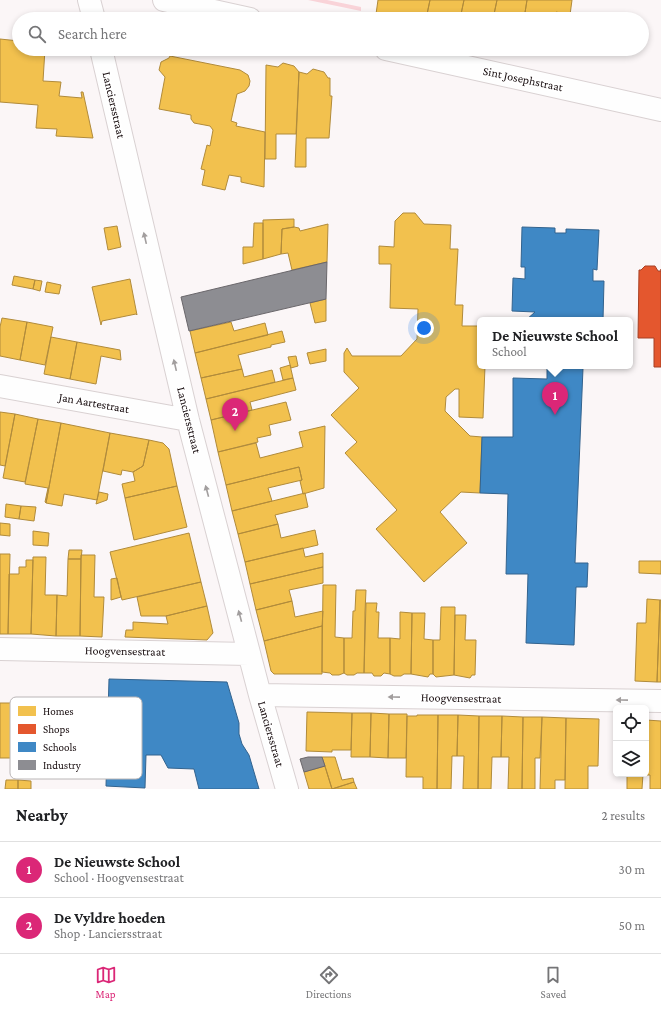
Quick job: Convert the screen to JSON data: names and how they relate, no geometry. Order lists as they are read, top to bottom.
{
  "streets": {
    "street": [
      "Sint Josephstraat",
      "Lanciersstraat",
      "Jan Aartestraat",
      "Hoogvensestraat"
    ]
  },
  "crossings": [
    ["Lanciersstraat", "Jan Aartestraat"],
    ["Lanciersstraat", "Hoogvensestraat"]
  ],
  "one_way": ["Lanciersstraat", "Hoogvensestraat"],
  "legend": [
    "Homes",
    "Shops",
    "Schools",
    "Industry"
  ],
  "page": {
    "search": "Search here",
    "popup": ["De Nieuwste School", "School"],
    "pins": ["1", "2"],
    "heading": ["Nearby", "2 results"],
    "list": [
      {
        "mark": "1",
        "name": "De Nieuwste School",
        "note": "School · Hoogvensestraat",
        "value": "30 m"
      },
      {
        "mark": "2",
        "name": "De Vyldre hoeden",
        "note": "Shop · Lanciersstraat",
        "value": "50 m"
      }
    ],
    "nav": ["Map", "Directions", "Saved"]
  }
}
